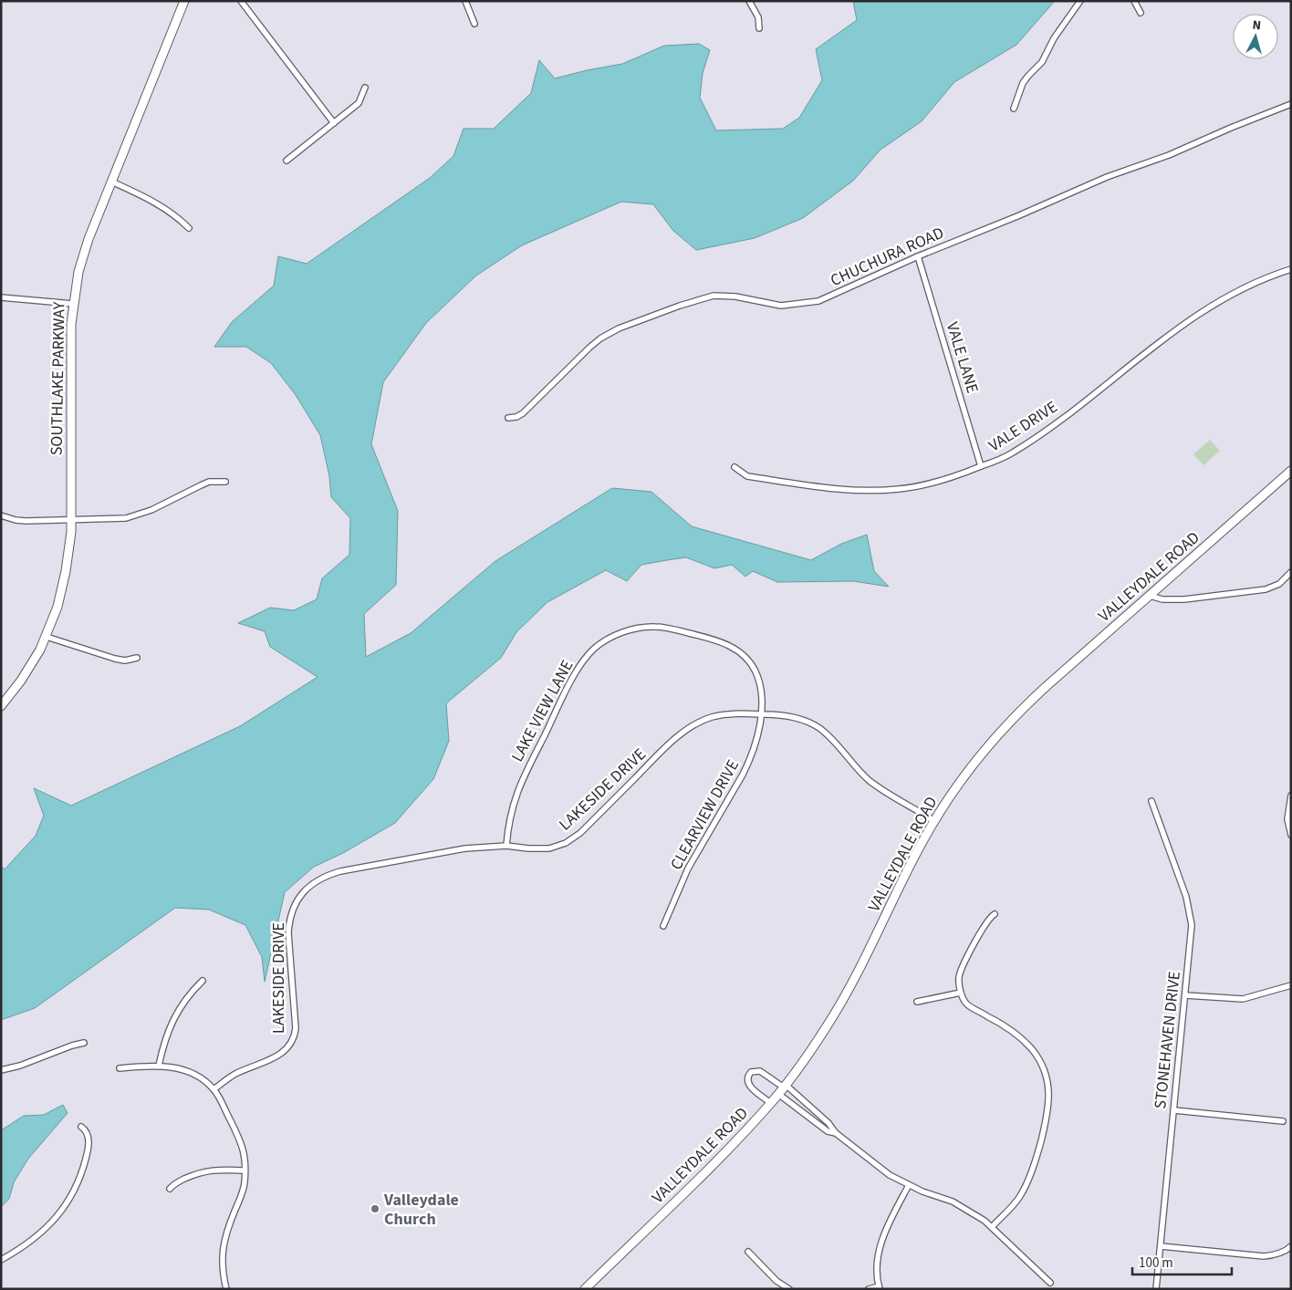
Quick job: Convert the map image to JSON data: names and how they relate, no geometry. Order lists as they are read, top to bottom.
{
  "streets": {
    "main road": ["SOUTHLAKE PARKWAY", "VALLEYDALE ROAD"],
    "street": [
      "CHUCHURA ROAD",
      "VALE LANE",
      "VALE DRIVE",
      "LAKE VIEW LANE",
      "LAKESIDE DRIVE",
      "CLEARVIEW DRIVE",
      "STONEHAVEN DRIVE"
    ]
  },
  "crossings": [
    ["CHUCHURA ROAD", "VALE LANE"],
    ["VALE LANE", "VALE DRIVE"],
    ["VALLEYDALE ROAD", "LAKESIDE DRIVE"],
    ["LAKE VIEW LANE", "LAKESIDE DRIVE"],
    ["LAKE VIEW LANE", "CLEARVIEW DRIVE"],
    ["LAKESIDE DRIVE", "CLEARVIEW DRIVE"]
  ],
  "places": ["Valleydale Church"],
  "scale_bar": "100 m",
  "north": "top"
}
